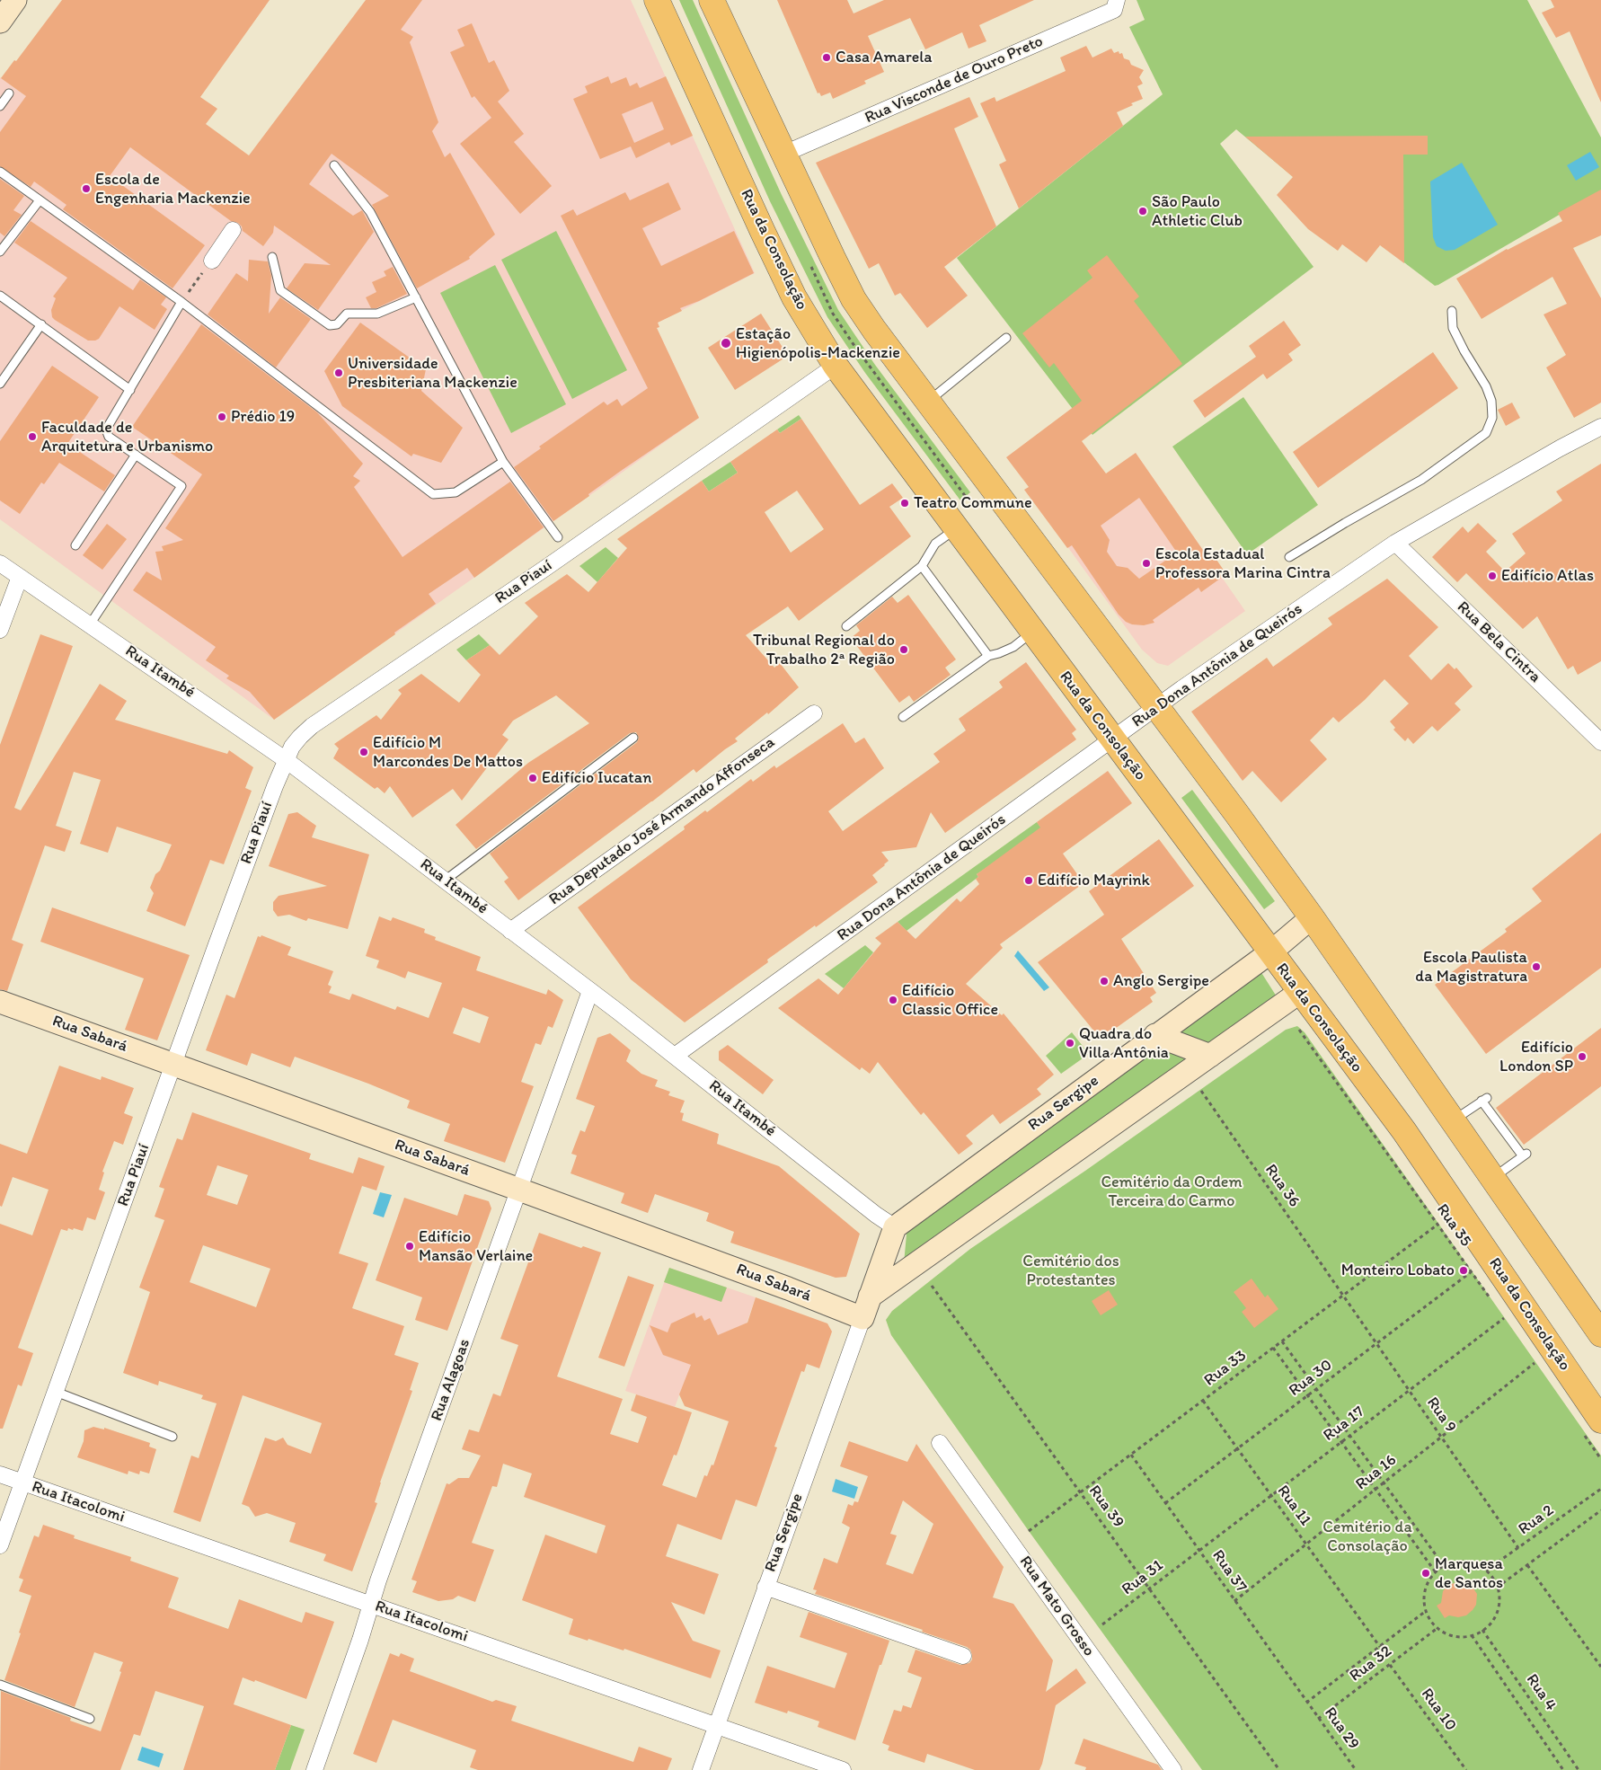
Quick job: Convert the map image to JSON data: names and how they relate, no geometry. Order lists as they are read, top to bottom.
{
  "streets": {
    "main road": ["Rua da Consolação"],
    "street": [
      "Rua Visconde de Ouro Preto",
      "Rua Piauí",
      "Rua Bela Cintra",
      "Rua Dona Antônia de Queirós",
      "Rua Itambé",
      "Rua Deputado José Armando Affonseca",
      "Rua Sabará",
      "Rua Sergipe",
      "Rua Alagoas",
      "Rua Itacolomi",
      "Rua Mato Grosso"
    ],
    "path": [
      "Rua 36",
      "Rua 35",
      "Rua 33",
      "Rua 30",
      "Rua 9",
      "Rua 17",
      "Rua 16",
      "Rua 11",
      "Rua 39",
      "Rua 2",
      "Rua 37",
      "Rua 31",
      "Rua 32",
      "Rua 4",
      "Rua 10",
      "Rua 29"
    ]
  },
  "crossings": [
    ["Rua da Consolação", "Rua Piauí"],
    ["Rua da Consolação", "Rua Dona Antônia de Queirós"],
    ["Rua da Consolação", "Rua Sergipe"],
    ["Rua Piauí", "Rua Itambé"],
    ["Rua Piauí", "Rua Sabará"],
    ["Rua Piauí", "Rua Itacolomi"],
    ["Rua Bela Cintra", "Rua Dona Antônia de Queirós"],
    ["Rua Dona Antônia de Queirós", "Rua Itambé"],
    ["Rua Itambé", "Rua Deputado José Armando Affonseca"],
    ["Rua Itambé", "Rua Sergipe"],
    ["Rua Itambé", "Rua Alagoas"],
    ["Rua Sabará", "Rua Sergipe"],
    ["Rua Sabará", "Rua Alagoas"],
    ["Rua Sergipe", "Rua Itacolomi"],
    ["Rua 36", "Rua 33"],
    ["Rua 36", "Rua 9"],
    ["Rua 35", "Rua 33"],
    ["Rua 35", "Rua 30"],
    ["Rua 33", "Rua 9"],
    ["Rua 33", "Rua 11"],
    ["Rua 33", "Rua 39"],
    ["Rua 33", "Rua 37"],
    ["Rua 30", "Rua 9"],
    ["Rua 30", "Rua 11"],
    ["Rua 30", "Rua 37"],
    ["Rua Alagoas", "Rua Itacolomi"],
    ["Rua 9", "Rua 17"],
    ["Rua 9", "Rua 16"],
    ["Rua 9", "Rua 2"],
    ["Rua 17", "Rua 11"],
    ["Rua 17", "Rua 37"],
    ["Rua 17", "Rua 31"],
    ["Rua 16", "Rua 11"],
    ["Rua 16", "Rua 37"],
    ["Rua 39", "Rua 31"],
    ["Rua 2", "Rua 32"],
    ["Rua 2", "Rua 4"],
    ["Rua 37", "Rua 31"],
    ["Rua 37", "Rua 29"],
    ["Rua 32", "Rua 4"],
    ["Rua 32", "Rua 10"],
    ["Rua 32", "Rua 29"]
  ],
  "parks": ["Cemitério da Ordem Terceira do Carmo", "Cemitério dos Protestantes", "Cemitério da Consolação"],
  "places": [
    "Casa Amarela",
    "Escola de Engenharia Mackenzie",
    "São Paulo Athletic Club",
    "Estação Higienópolis-Mackenzie",
    "Universidade Presbiteriana Mackenzie",
    "Prédio 19",
    "Faculdade de Arquitetura e Urbanismo",
    "Teatro Commune",
    "Escola Estadual Professora Marina Cintra",
    "Edifício Atlas",
    "Tribunal Regional do Trabalho 2ª Região",
    "Edifício M Marcondes De Mattos",
    "Edifício Iucatan",
    "Edifício Mayrink",
    "Escola Paulista da Magistratura",
    "Anglo Sergipe",
    "Edifício Classic Office",
    "Quadra do Villa Antônia",
    "Edifício London SP",
    "Edifício Mansão Verlaine",
    "Monteiro Lobato",
    "Marquesa de Santos"
  ]
}
